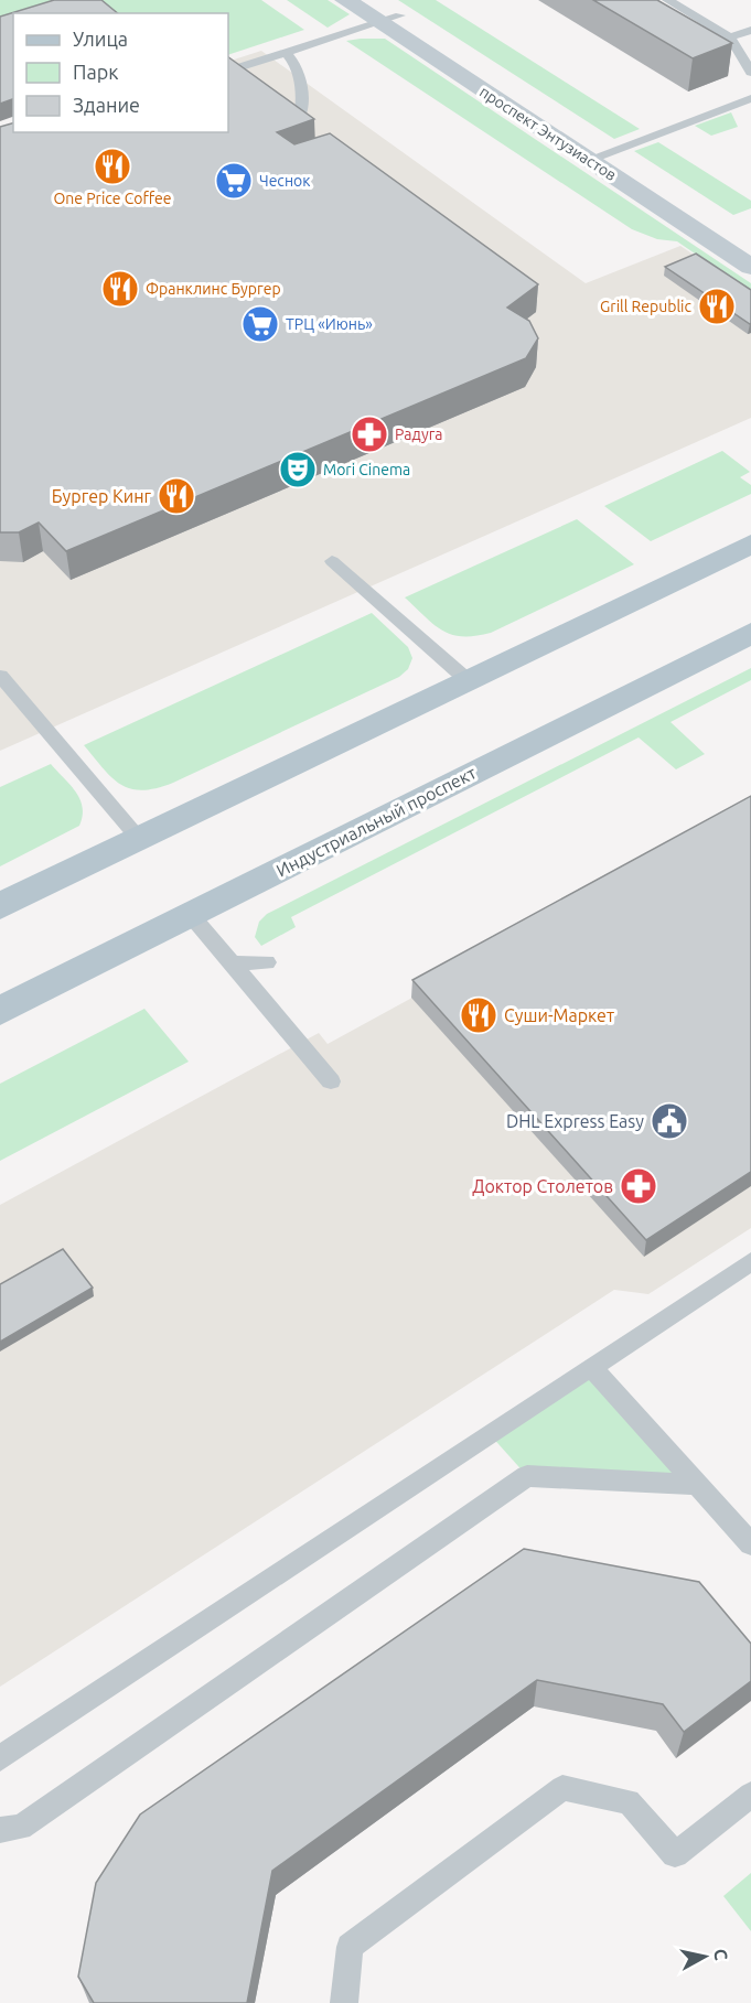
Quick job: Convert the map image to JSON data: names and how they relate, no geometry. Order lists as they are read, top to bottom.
{
  "streets": {
    "main road": ["Индустриальный проспект"],
    "street": ["проспект Энтузиастов"]
  },
  "places": {
    "restaurant": [
      "One Price Coffee",
      "Франклинс Бургер",
      "Grill Republic",
      "Бургер Кинг",
      "Суши-Маркет"
    ],
    "supermarket": ["Чеснок", "ТРЦ «Июнь»"],
    "pharmacy": ["Радуга", "Доктор Столетов"],
    "theatre": ["Mori Cinema"],
    "public building": ["DHL Express Easy"]
  },
  "legend": ["Улица", "Парк", "Здание"],
  "north": "right"
}
